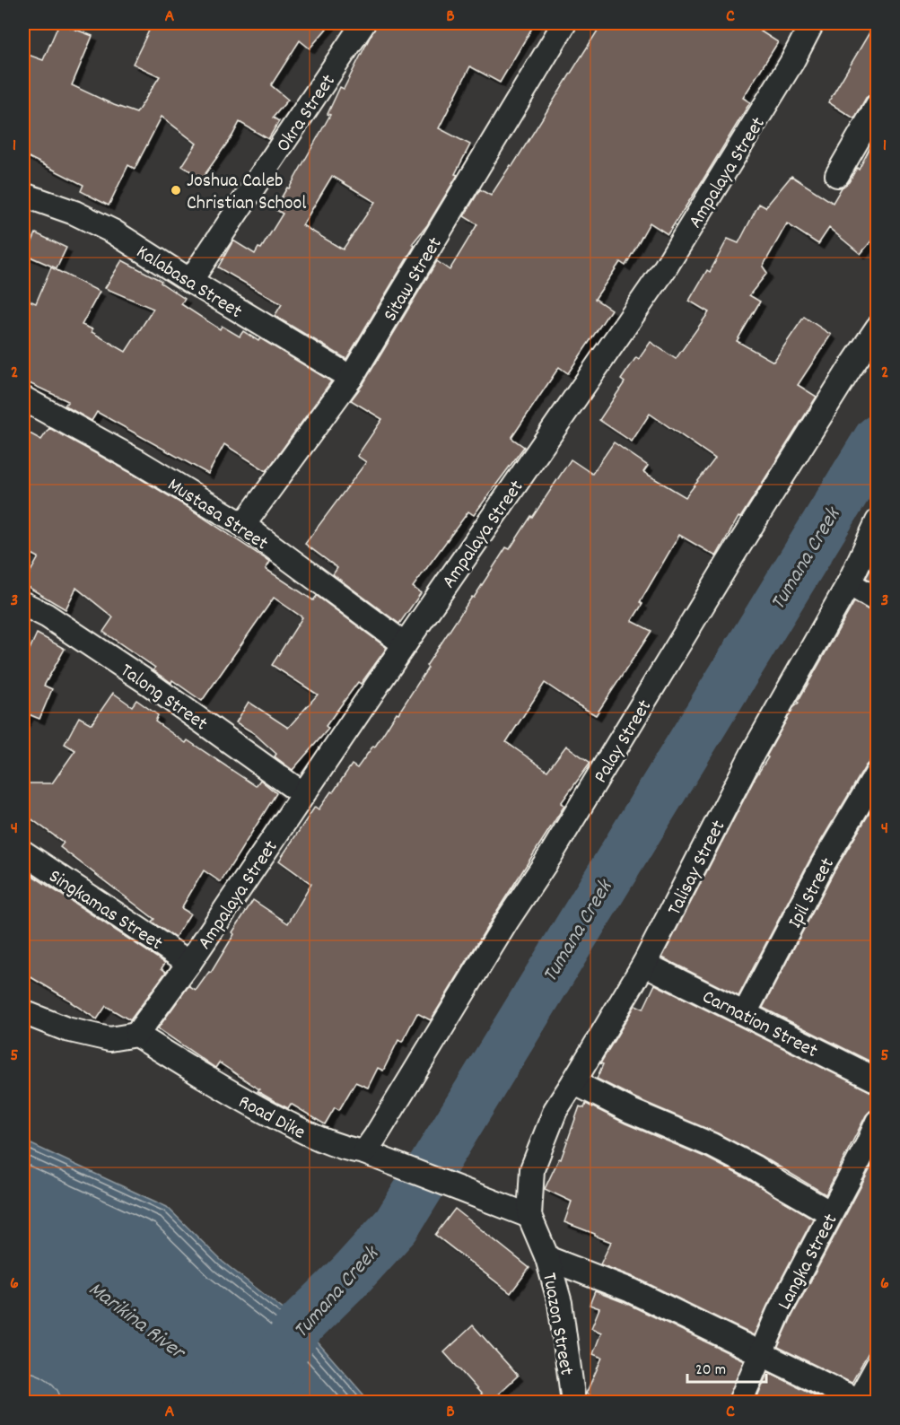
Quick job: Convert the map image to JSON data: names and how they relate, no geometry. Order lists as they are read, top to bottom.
{
  "streets": {
    "street": [
      "Okra Street",
      "Ampalaya Street",
      "Sitaw Street",
      "Kalabasa Street",
      "Mustasa Street",
      "Talong Street",
      "Palay Street",
      "Talisay Street",
      "Ipil Street",
      "Singkamas Street",
      "Carnation Street",
      "Road Dike",
      "Langka Street",
      "Tuazon Street"
    ]
  },
  "crossings": [
    ["Okra Street", "Kalabasa Street"],
    ["Ampalaya Street", "Mustasa Street"],
    ["Ampalaya Street", "Talong Street"],
    ["Ampalaya Street", "Singkamas Street"],
    ["Ampalaya Street", "Road Dike"],
    ["Sitaw Street", "Kalabasa Street"],
    ["Sitaw Street", "Mustasa Street"],
    ["Palay Street", "Road Dike"],
    ["Talisay Street", "Carnation Street"],
    ["Talisay Street", "Road Dike"],
    ["Talisay Street", "Tuazon Street"],
    ["Ipil Street", "Carnation Street"],
    ["Road Dike", "Tuazon Street"]
  ],
  "water": ["Tumana Creek", "Marikina River"],
  "places": ["Joshua Caleb Christian School"],
  "scale_bar": "20 m",
  "grid": {
    "columns": ["A", "B", "C"],
    "rows": [
      "1",
      "2",
      "3",
      "4",
      "5",
      "6"
    ]
  }
}
